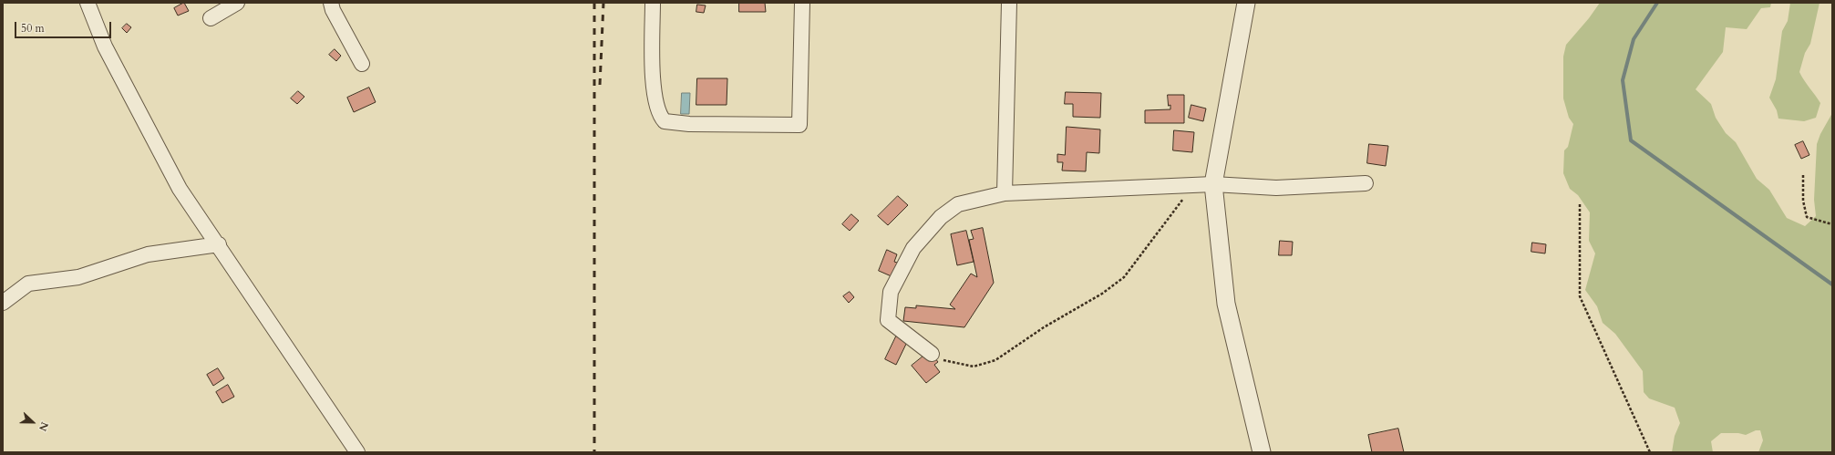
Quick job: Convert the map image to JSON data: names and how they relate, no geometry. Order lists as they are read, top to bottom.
{
  "scale_bar": "50 m",
  "north": "right"
}
